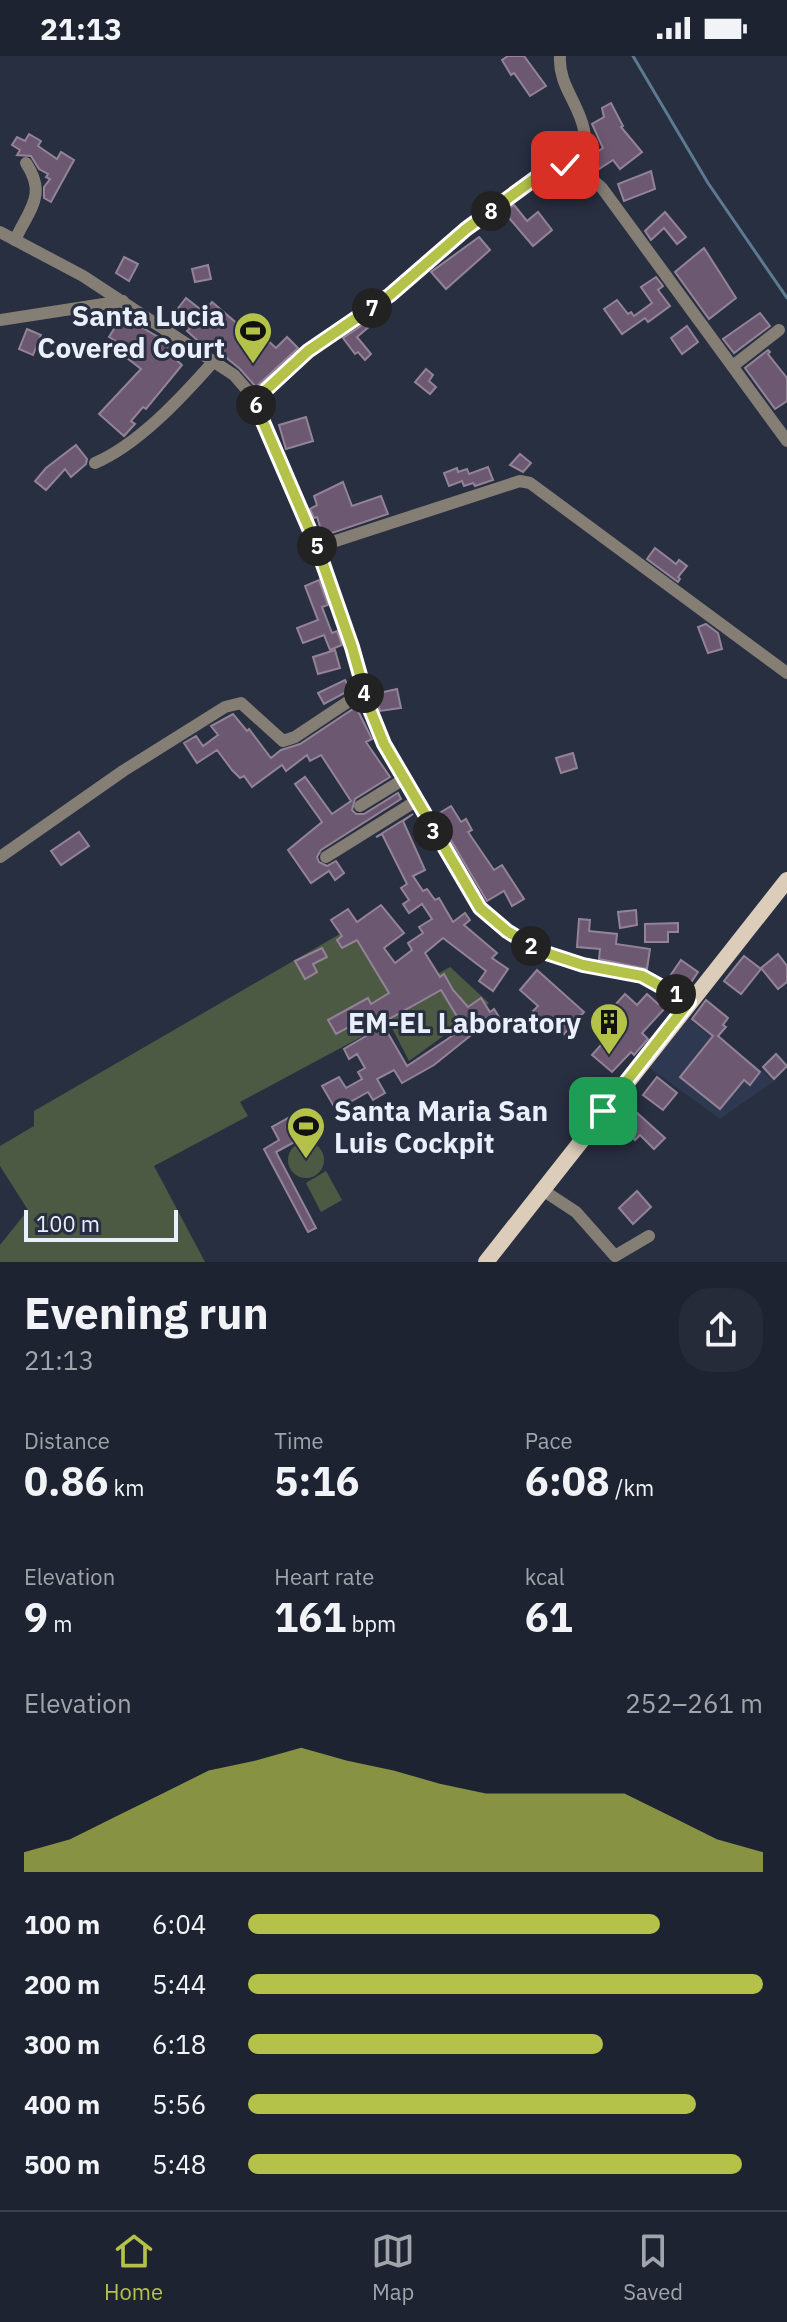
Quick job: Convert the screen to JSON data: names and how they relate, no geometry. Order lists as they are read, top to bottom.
{
  "places": {
    "sports": ["Santa Lucia Covered Court", "Santa Maria San Luis Cockpit"],
    "building": ["EM-EL Laboratory"]
  },
  "scale_bar": "100 m",
  "page": {
    "status": "21:13",
    "pins": [
      "8",
      "7",
      "6",
      "5",
      "4",
      "3",
      "2",
      "1"
    ],
    "scale": "100 m",
    "heading": ["Evening run", "21:13"],
    "stats": [
      ["Distance", "0.86 km"],
      ["Time", "5:16"],
      ["Pace", "6:08 /km"],
      ["Elevation", "9 m"],
      ["Heart rate", "161 bpm"],
      ["kcal", "61"]
    ],
    "chart": ["Elevation", "252–261 m"],
    "list": [
      {
        "name": "100 m",
        "note": "6:04"
      },
      {
        "name": "200 m",
        "note": "5:44"
      },
      {
        "name": "300 m",
        "note": "6:18"
      },
      {
        "name": "400 m",
        "note": "5:56"
      },
      {
        "name": "500 m",
        "note": "5:48"
      }
    ],
    "tabs": ["Home", "Map", "Saved"]
  }
}
